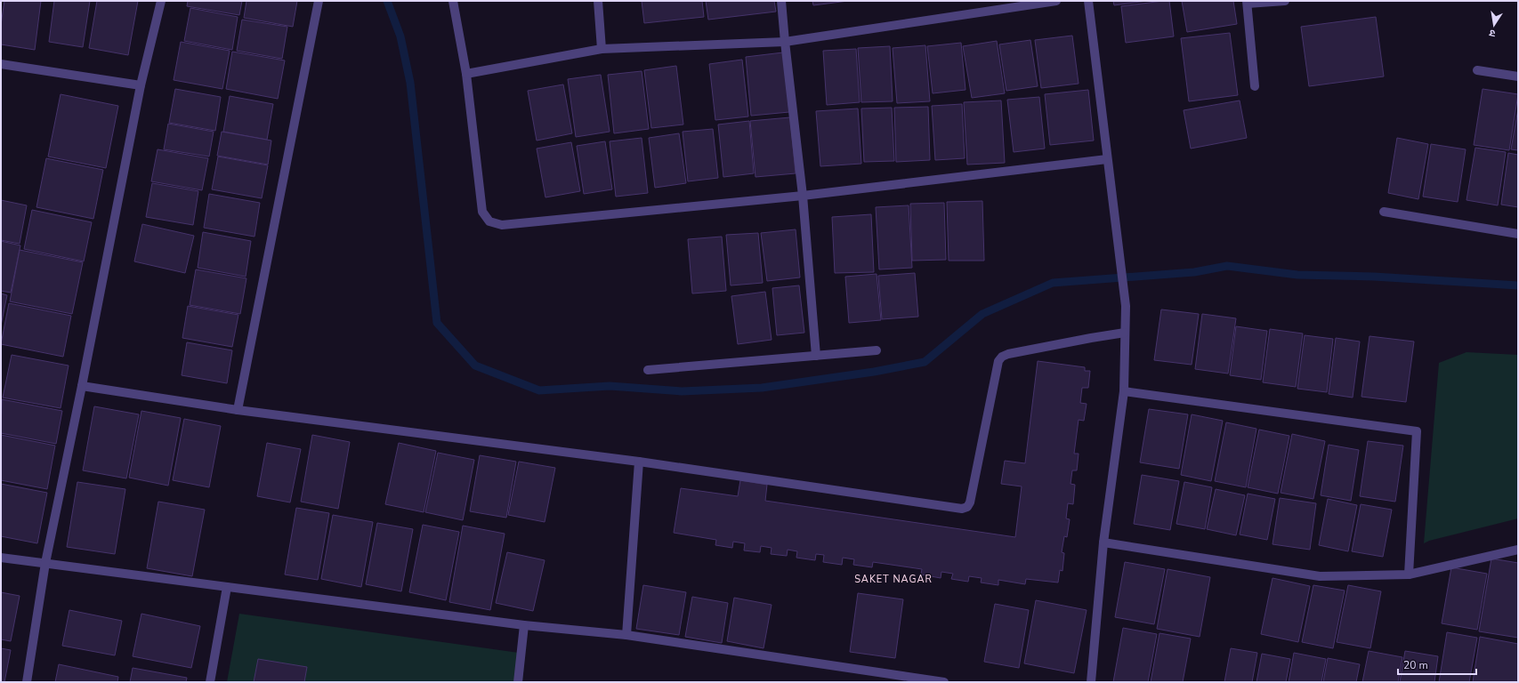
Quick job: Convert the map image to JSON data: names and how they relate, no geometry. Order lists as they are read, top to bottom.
{
  "districts": ["SAKET NAGAR"],
  "scale_bar": "20 m",
  "north": "bottom"
}
